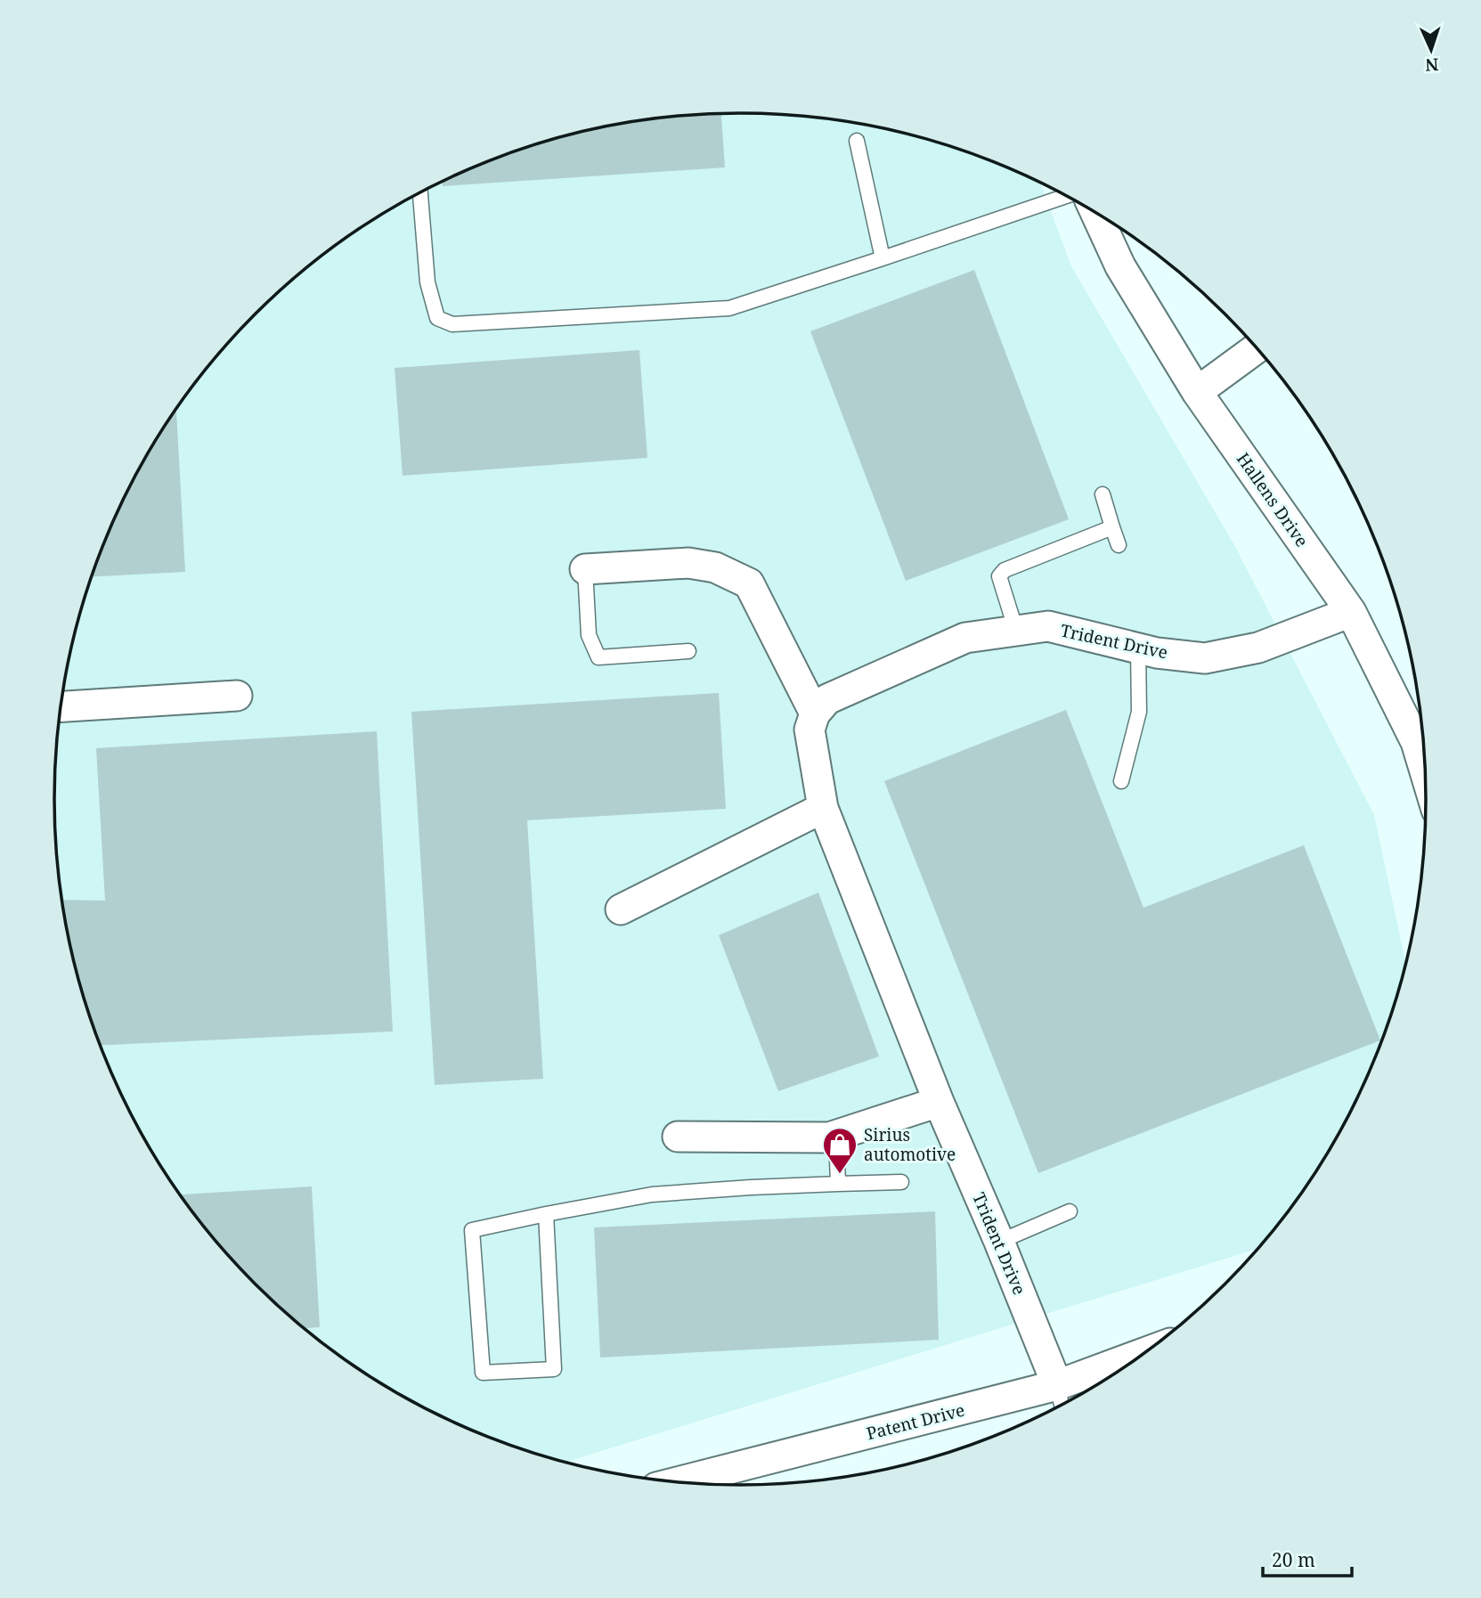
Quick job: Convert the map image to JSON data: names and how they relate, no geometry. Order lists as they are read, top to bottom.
{
  "streets": {
    "street": ["Hallens Drive", "Trident Drive", "Patent Drive"]
  },
  "crossings": [
    ["Hallens Drive", "Trident Drive"],
    ["Trident Drive", "Patent Drive"]
  ],
  "places": {
    "shop": ["Sirius automotive"]
  },
  "scale_bar": "20 m",
  "north": "bottom"
}
